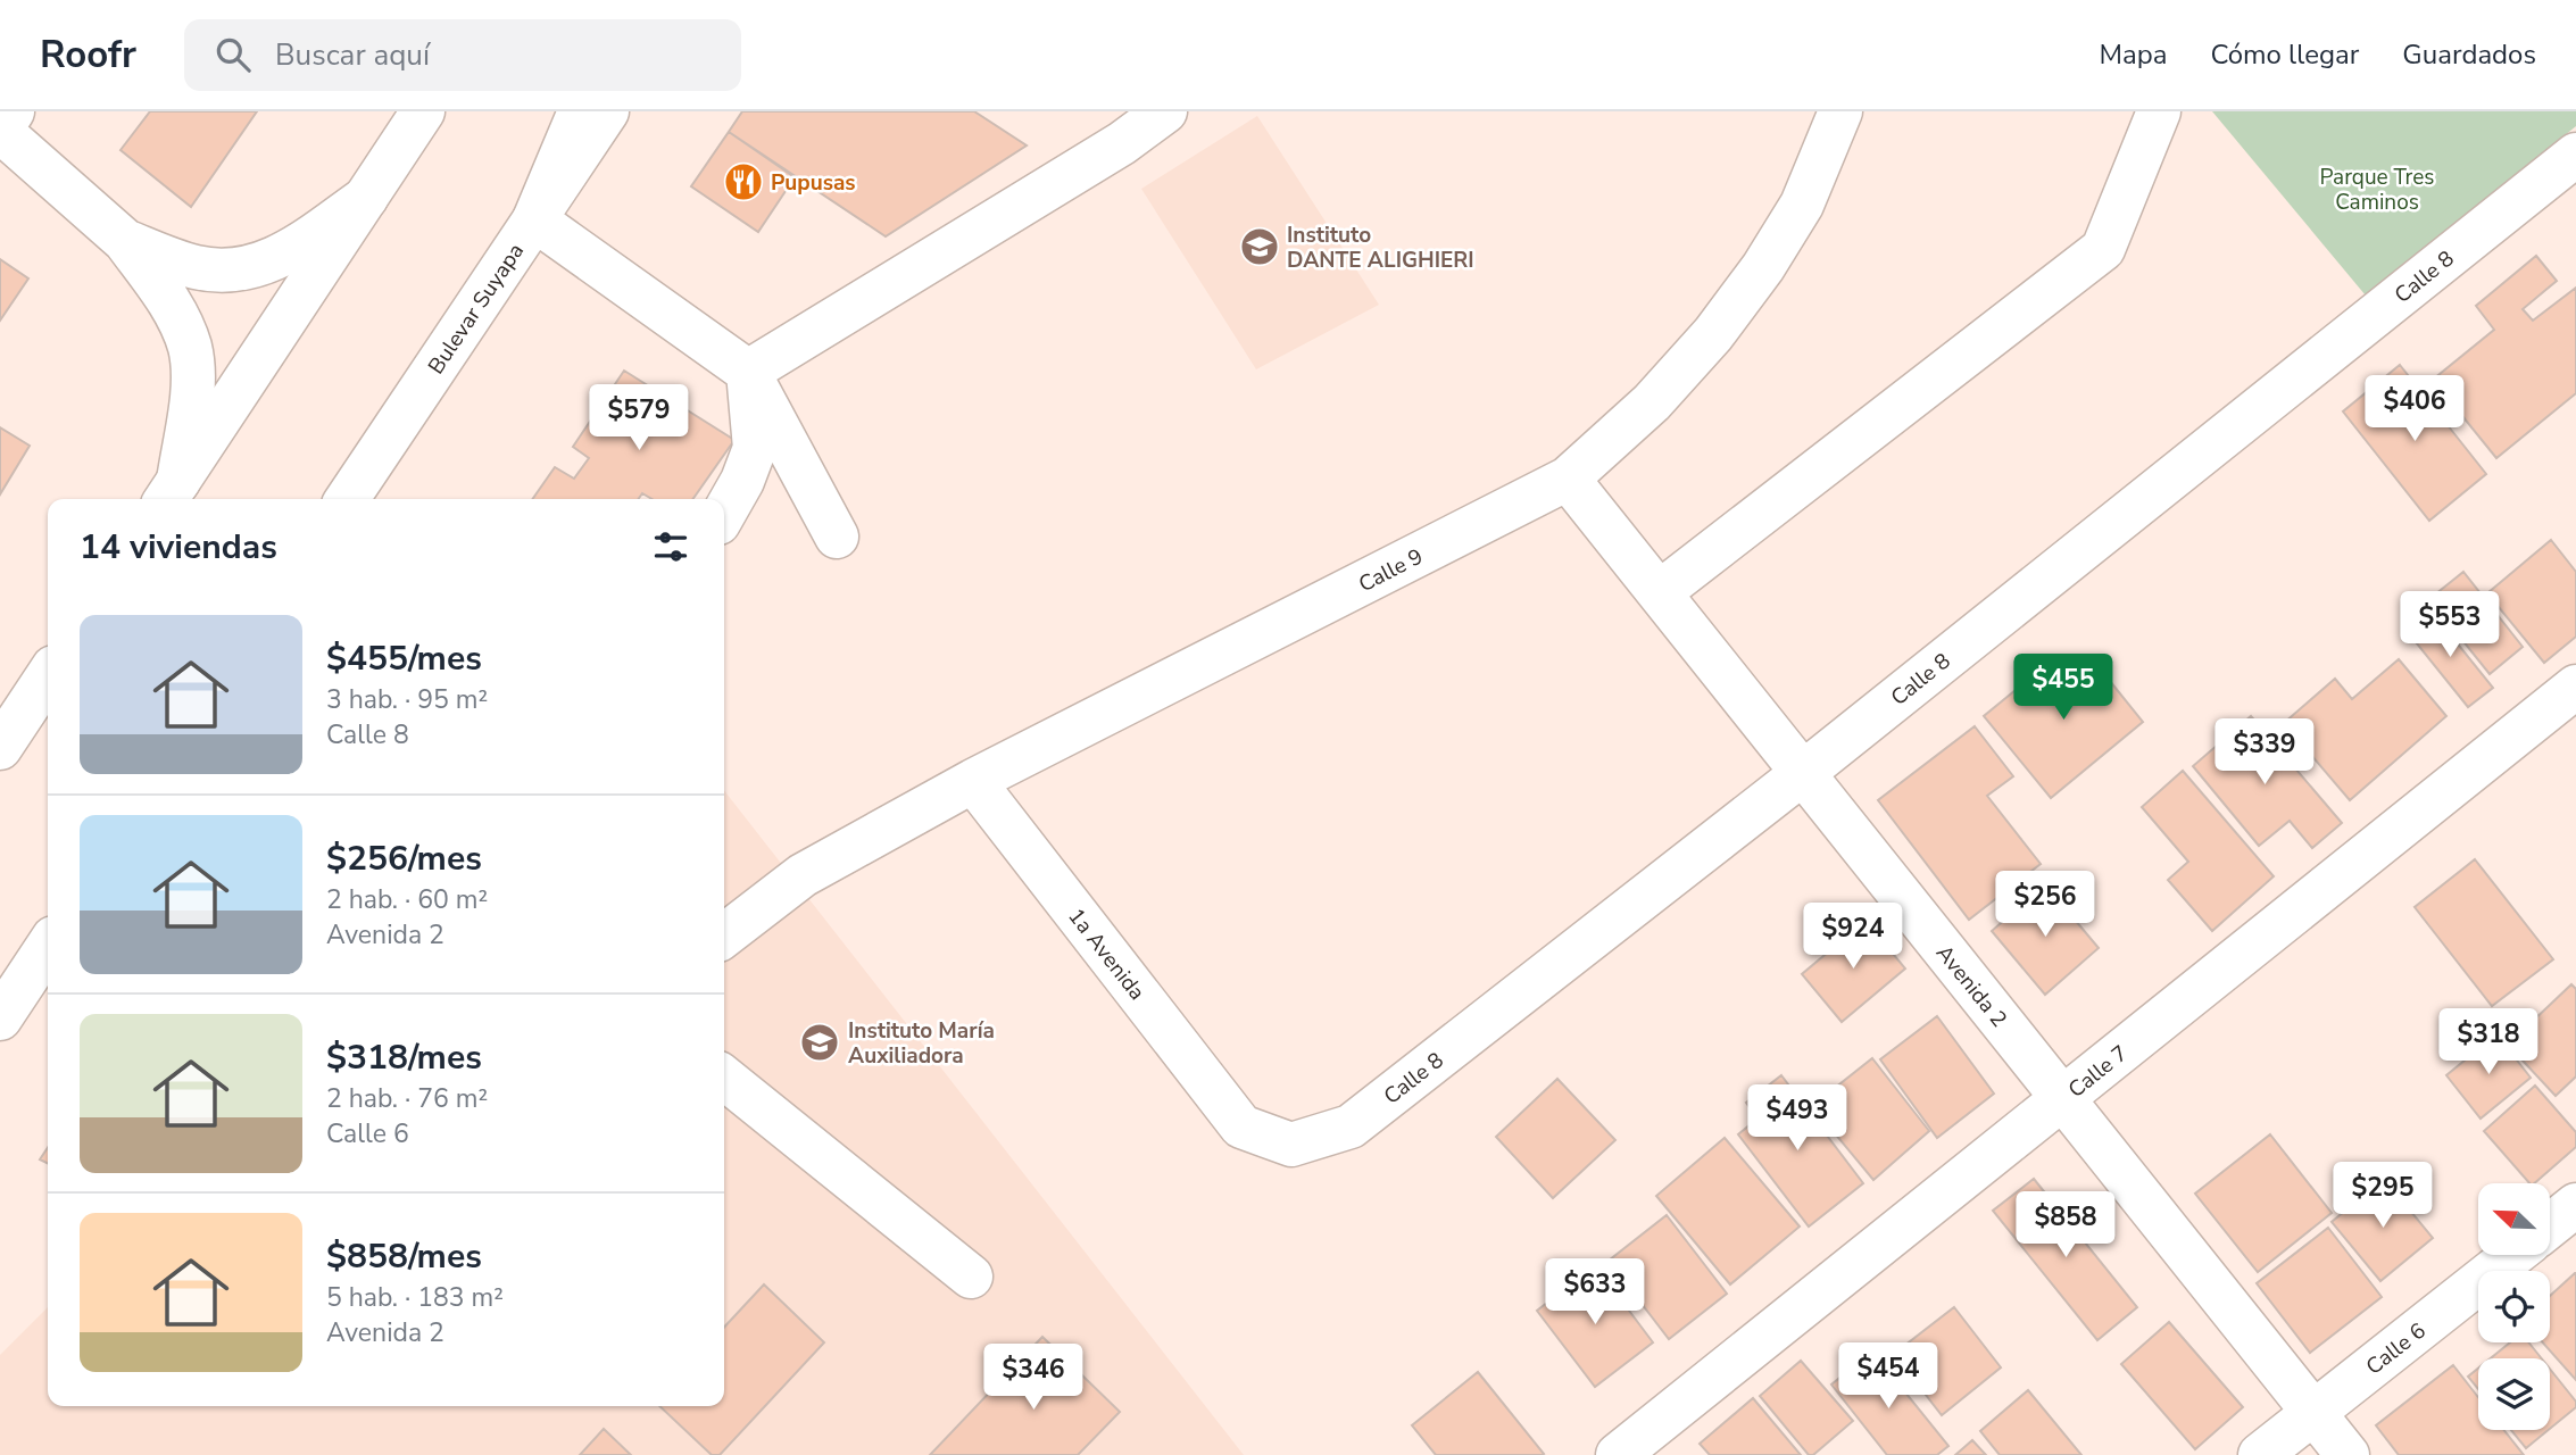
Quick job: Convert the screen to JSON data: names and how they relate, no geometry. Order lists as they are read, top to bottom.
{
  "streets": {
    "street": [
      "Calle 8",
      "Bulevar Suyapa",
      "Calle 9",
      "1a Avenida",
      "Avenida 2",
      "Calle 7",
      "Calle 6"
    ]
  },
  "crossings": [
    ["Calle 8", "1a Avenida"],
    ["Calle 8", "Avenida 2"],
    ["Calle 9", "1a Avenida"],
    ["Calle 9", "Avenida 2"],
    ["Avenida 2", "Calle 7"],
    ["Avenida 2", "Calle 6"]
  ],
  "parks": ["Parque Tres Caminos"],
  "places": {
    "restaurant": ["Pupusas"],
    "school or university": ["Instituto DANTE ALIGHIERI", "Instituto María Auxiliadora"]
  },
  "north": "top left",
  "page": {
    "header": "Roofr",
    "search": "Buscar aquí",
    "nav": ["Mapa", "Cómo llegar", "Guardados"],
    "price": [
      "$406",
      "$579",
      "$553",
      "$455",
      "$339",
      "$256",
      "$924",
      "$318",
      "$493",
      "$295",
      "$858",
      "$633",
      "$454",
      "$346"
    ],
    "heading": "14 viviendas",
    "list": [
      {
        "name": "$455/mes",
        "note": "3 hab. · 95 m² · Calle 8"
      },
      {
        "name": "$256/mes",
        "note": "2 hab. · 60 m² · Avenida 2"
      },
      {
        "name": "$318/mes",
        "note": "2 hab. · 76 m² · Calle 6"
      },
      {
        "name": "$858/mes",
        "note": "5 hab. · 183 m² · Avenida 2"
      }
    ]
  }
}
